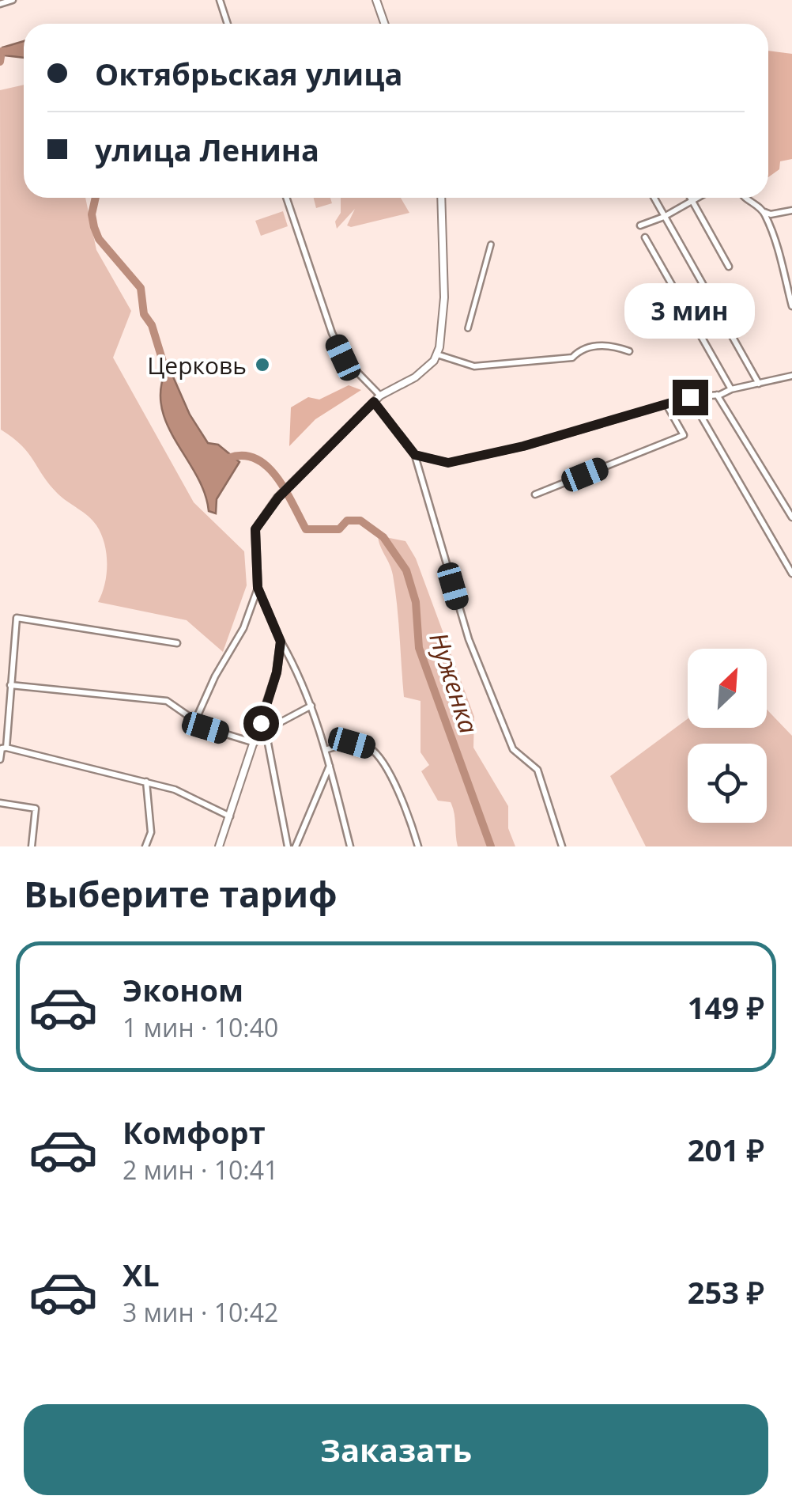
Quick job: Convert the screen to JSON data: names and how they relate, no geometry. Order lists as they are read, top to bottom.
{
  "water": ["Нуженка"],
  "places": ["Церковь"],
  "north": "top right",
  "page": {
    "banner": ["Октябрьская улица", "улица Ленина"],
    "bubble": "3 мин",
    "heading": "Выберите тариф",
    "list": [
      {
        "name": "Эконом",
        "note": "1 мин · 10:40",
        "value": "149 ₽"
      },
      {
        "name": "Комфорт",
        "note": "2 мин · 10:41",
        "value": "201 ₽"
      },
      {
        "name": "XL",
        "note": "3 мин · 10:42",
        "value": "253 ₽"
      }
    ],
    "buttons": "Заказать"
  }
}
